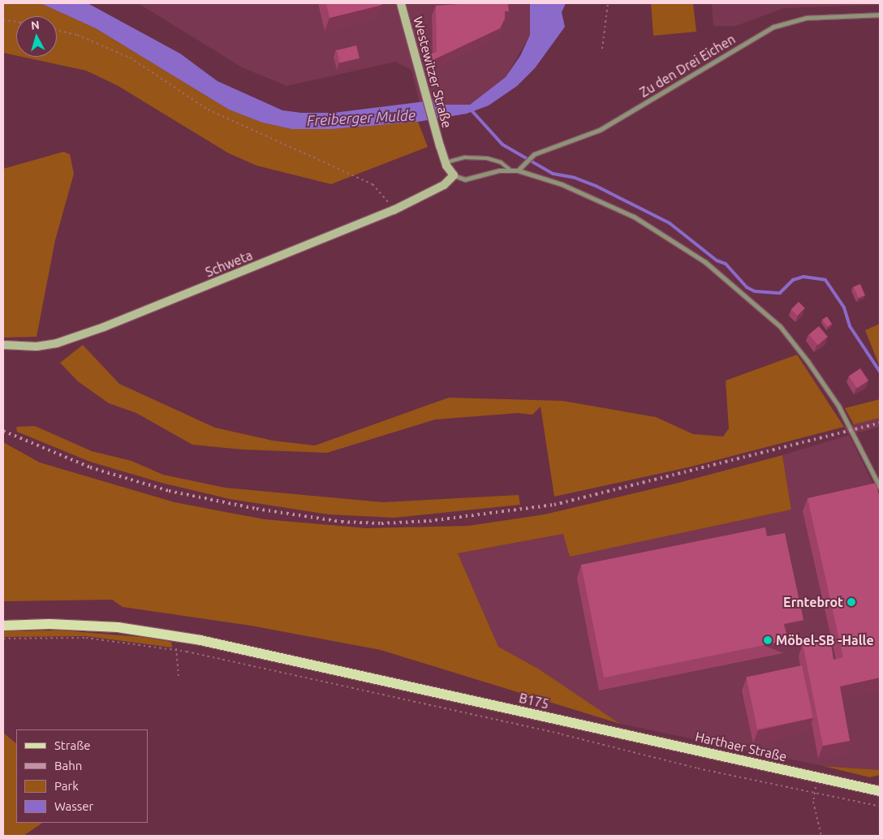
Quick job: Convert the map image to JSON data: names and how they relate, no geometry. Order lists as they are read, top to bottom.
{
  "streets": {
    "main road": ["B175", "Harthaer Straße"],
    "street": ["Zu den Drei Eichen", "Westewitzer Straße", "Schweta"]
  },
  "crossings": [
    ["Westewitzer Straße", "Schweta"],
    ["B175", "Harthaer Straße"]
  ],
  "water": ["Freiberger Mulde"],
  "places": ["Erntebrot", "Möbel-SB -Halle"],
  "legend": [
    "Straße",
    "Bahn",
    "Park",
    "Wasser"
  ],
  "north": "top"
}
